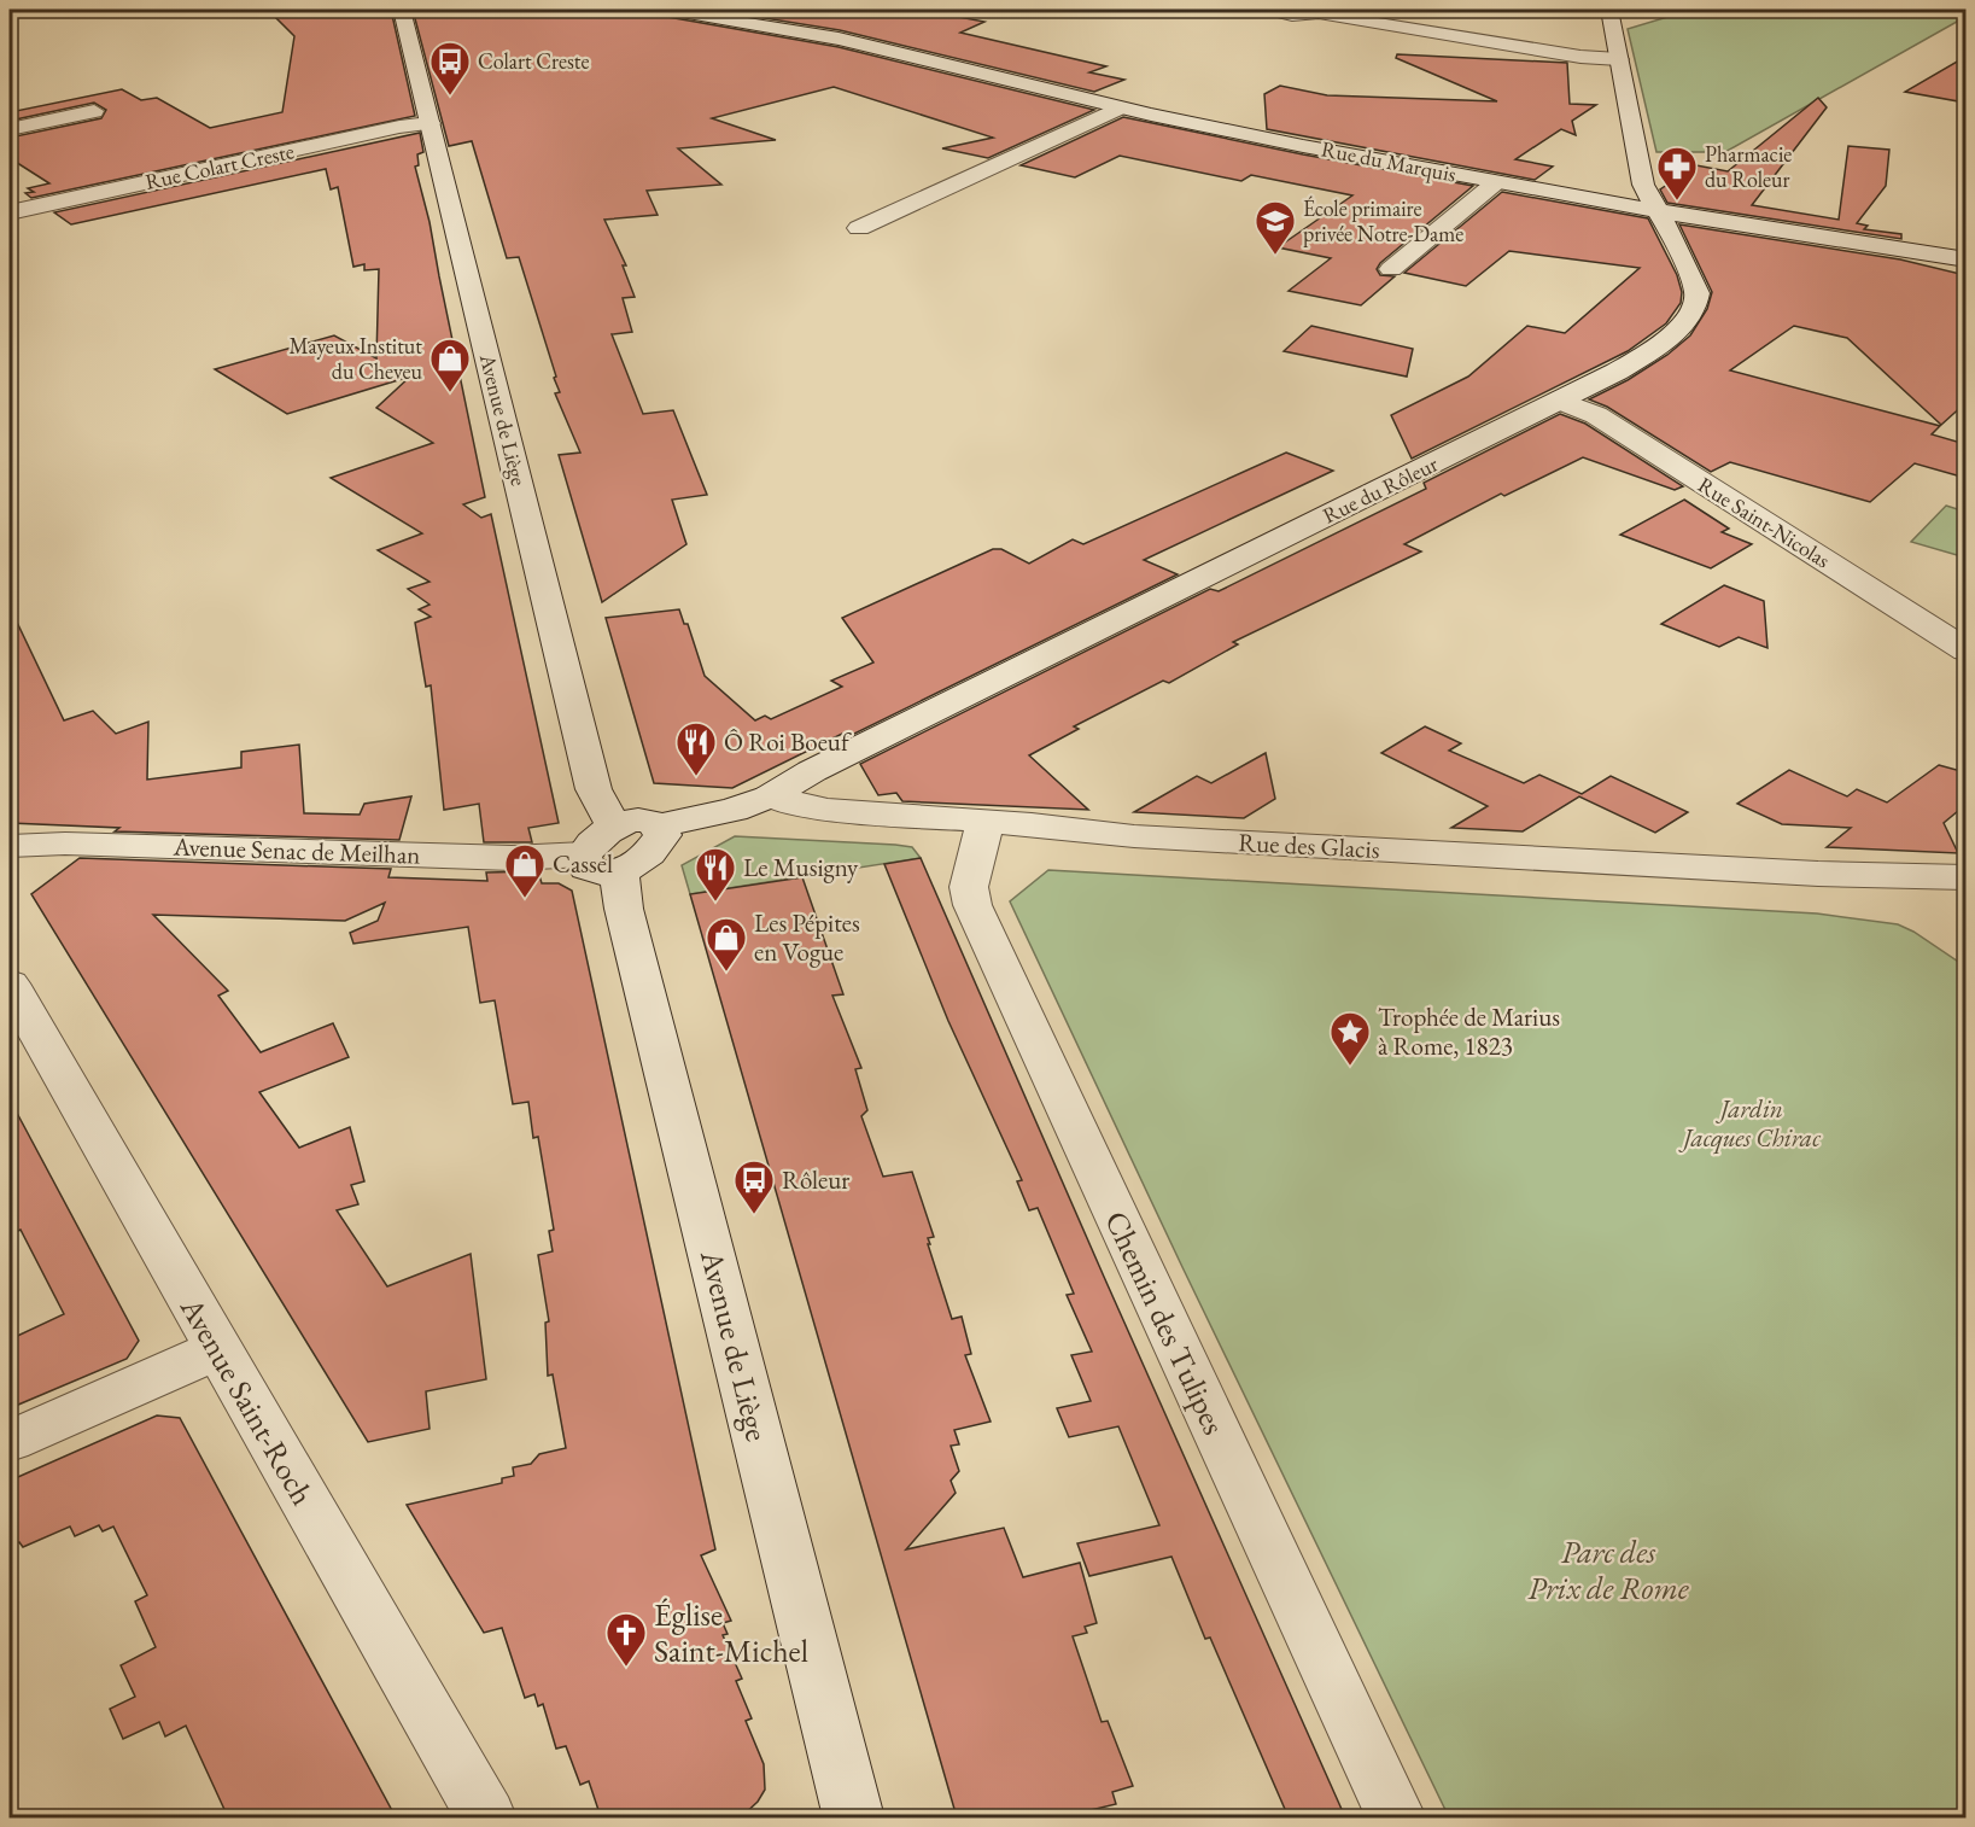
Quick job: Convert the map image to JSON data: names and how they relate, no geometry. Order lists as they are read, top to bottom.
{
  "streets": {
    "street": [
      "Rue du Marquis",
      "Rue Colart Creste",
      "Avenue de Liège",
      "Rue du Rôleur",
      "Rue Saint-Nicolas",
      "Rue des Glacis",
      "Avenue Senac de Meilhan",
      "Chemin des Tulipes",
      "Avenue Saint-Roch"
    ]
  },
  "crossings": [
    ["Rue du Marquis", "Rue du Rôleur"],
    ["Rue Colart Creste", "Avenue de Liège"],
    ["Avenue de Liège", "Avenue Senac de Meilhan"],
    ["Rue du Rôleur", "Rue Saint-Nicolas"],
    ["Rue du Rôleur", "Rue des Glacis"],
    ["Rue des Glacis", "Chemin des Tulipes"]
  ],
  "parks": ["Jardin Jacques Chirac", "Parc des Prix de Rome"],
  "places": {
    "bus stop": ["Colart Creste", "Rôleur"],
    "pharmacy": ["Pharmacie du Roleur"],
    "school or university": ["École primaire privée Notre-Dame"],
    "shop": ["Mayeux Institut du Cheveu", "Cassel", "Les Pépites en Vogue"],
    "restaurant": ["Ô Roi Boeuf", "Le Musigny"],
    "place": ["Trophée de Marius à Rome, 1823"],
    "church": ["Église Saint-Michel"]
  }
}
